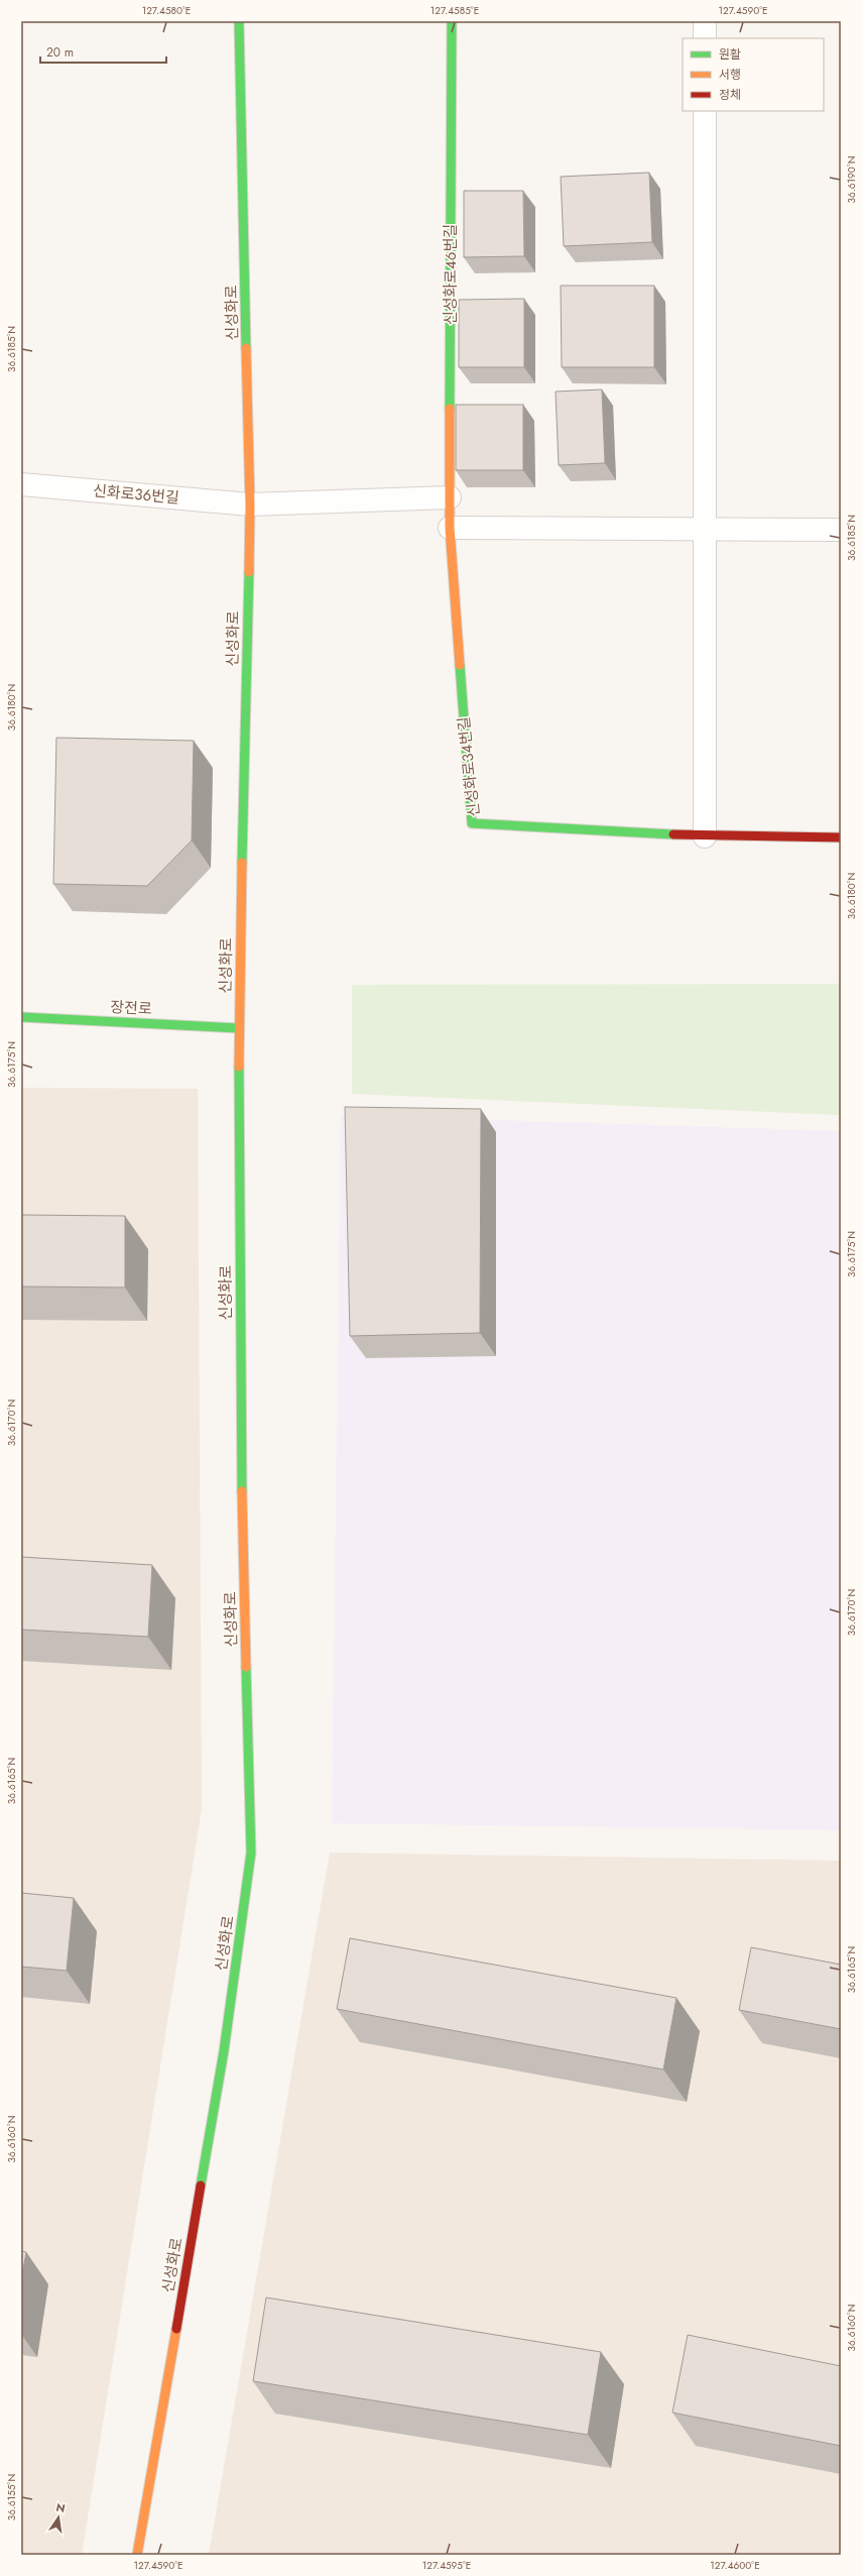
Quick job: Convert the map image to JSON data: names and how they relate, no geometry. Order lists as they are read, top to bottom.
{
  "streets": {
    "street": [
      "신성화로46번길",
      "신성화로",
      "신화로36번길",
      "신성화로34번길",
      "장전로"
    ]
  },
  "crossings": [
    ["신성화로46번길", "신화로36번길"],
    ["신성화로46번길", "신성화로34번길"],
    ["신성화로", "신화로36번길"],
    ["신성화로", "장전로"]
  ],
  "legend": ["원활", "서행", "정체"],
  "scale_bar": "20 m",
  "north": "top",
  "coordinates": [
    "127.4580°E",
    "127.4585°E",
    "127.4590°E",
    "36.6190°N",
    "36.6185°N",
    "36.6180°N",
    "36.6175°N",
    "36.6170°N",
    "36.6165°N",
    "36.6160°N",
    "36.6155°N",
    "127.4595°E",
    "127.4600°E"
  ]
}
